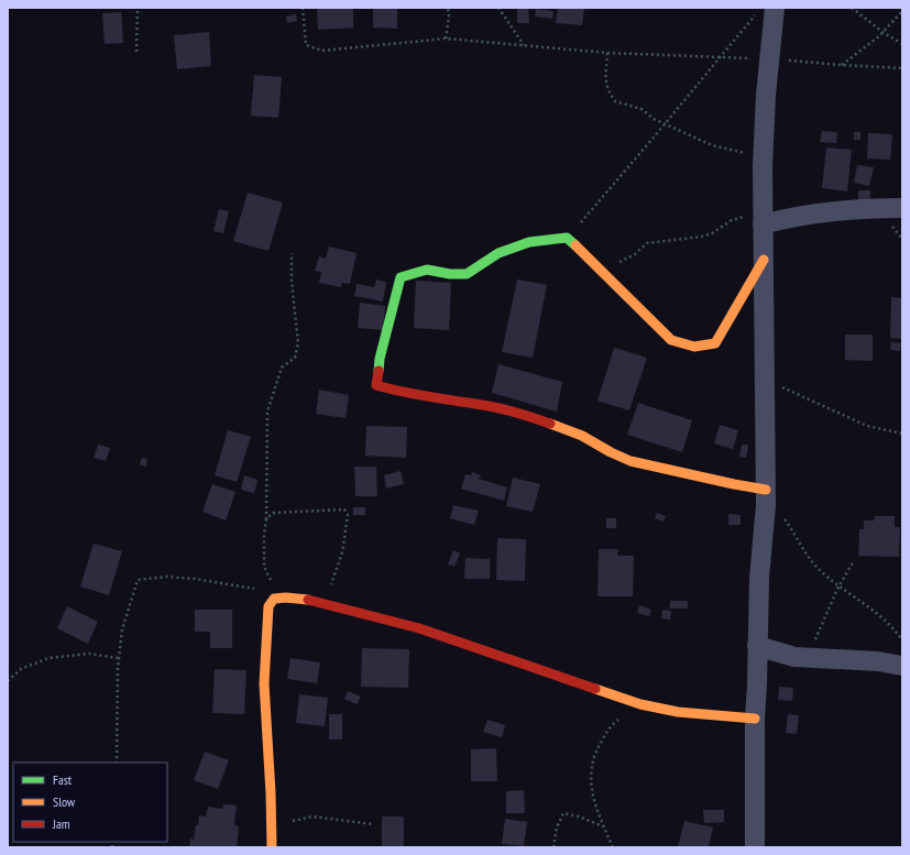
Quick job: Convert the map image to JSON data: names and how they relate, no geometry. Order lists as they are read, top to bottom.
{
  "legend": ["Fast", "Slow", "Jam"]
}
